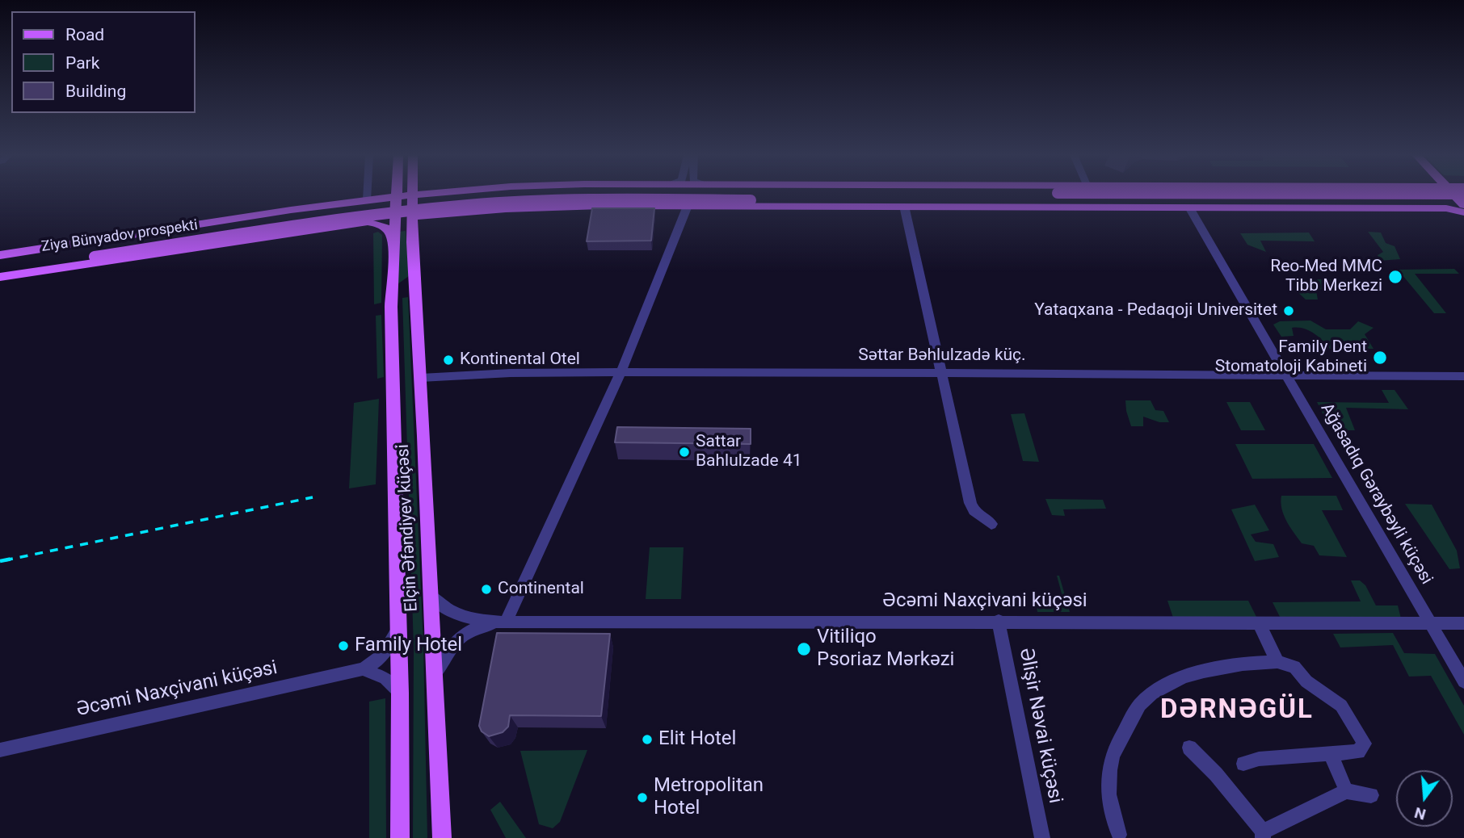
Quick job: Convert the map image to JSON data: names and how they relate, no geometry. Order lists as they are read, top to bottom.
{
  "streets": {
    "main road": ["Ziya Bünyadov prospekti", "Elçin Əfəndiyev küçəsi"],
    "street": [
      "Səttar Bəhlulzadə küç.",
      "Ağasadıq Gəraybəyli küçəsi",
      "Əcəmi Naxçivani küçəsi",
      "Əlişir Nəvai küçəsi"
    ]
  },
  "crossings": [
    ["Ziya Bünyadov prospekti", "Elçin Əfəndiyev küçəsi"],
    ["Səttar Bəhlulzadə küç.", "Ağasadıq Gəraybəyli küçəsi"],
    ["Səttar Bəhlulzadə küç.", "Elçin Əfəndiyev küçəsi"],
    ["Ağasadıq Gəraybəyli küçəsi", "Əcəmi Naxçivani küçəsi"],
    ["Əcəmi Naxçivani küçəsi", "Əlişir Nəvai küçəsi"]
  ],
  "districts": ["DƏRNƏGÜL"],
  "places": [
    "Reo-Med MMC Tibb Merkezi",
    "Yataqxana - Pedaqoji Universitet",
    "Family Dent Stomatoloji Kabineti",
    "Kontinental Otel",
    "Sattar Bahlulzade 41",
    "Continental",
    "Family Hotel",
    "Vitiliqo Psoriaz Mərkəzi",
    "Elit Hotel",
    "Metropolitan Hotel"
  ],
  "legend": ["Road", "Park", "Building"],
  "north": "bottom"
}
